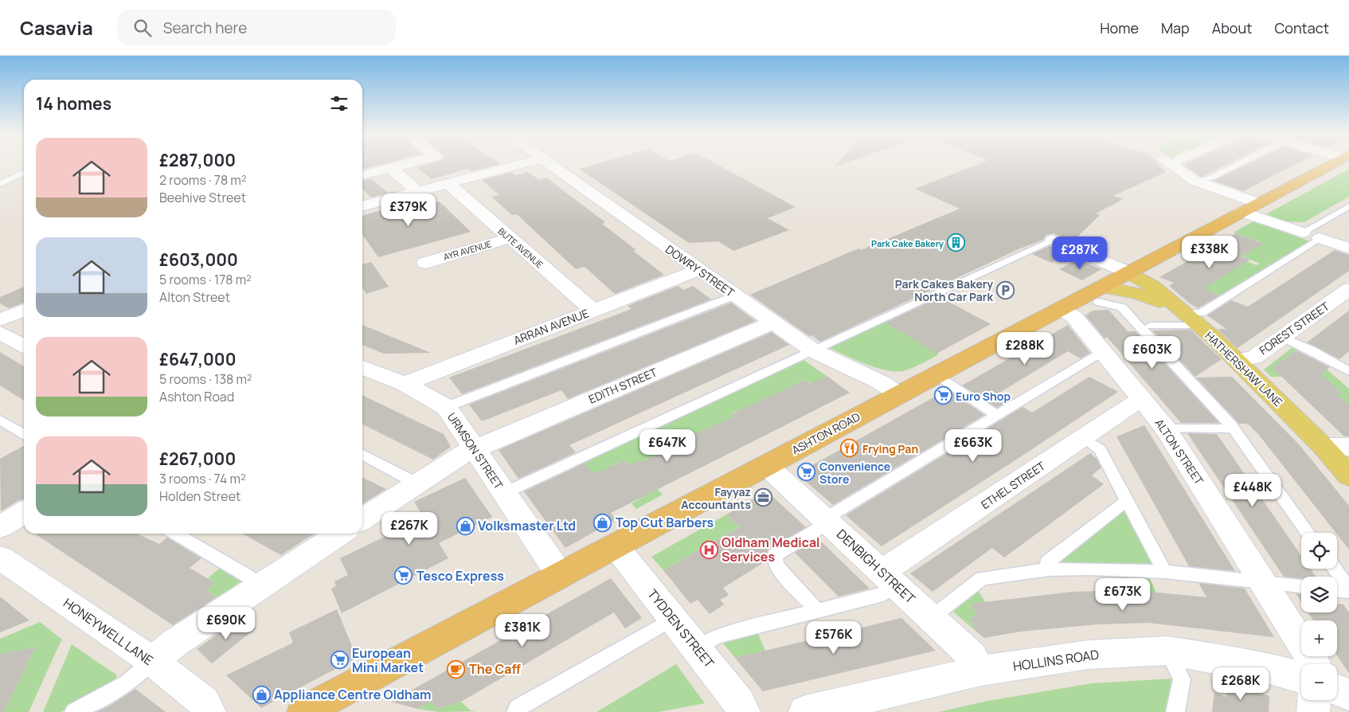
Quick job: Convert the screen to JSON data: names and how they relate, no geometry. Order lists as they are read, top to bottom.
{
  "streets": {
    "highway": ["ASHTON ROAD"],
    "main road": ["HATHERSHAW LANE"],
    "street": [
      "BUTE AVENUE",
      "AYR AVENUE",
      "DOWRY STREET",
      "ARRAN AVENUE",
      "FOREST STREET",
      "EDITH STREET",
      "URMSON STREET",
      "ALTON STREET",
      "ETHEL STREET",
      "DENBIGH STREET",
      "TYDDEN STREET",
      "HONEYWELL LANE",
      "HOLLINS ROAD"
    ]
  },
  "crossings": [
    ["BUTE AVENUE", "AYR AVENUE"],
    ["BUTE AVENUE", "ARRAN AVENUE"],
    ["DOWRY STREET", "ARRAN AVENUE"],
    ["DOWRY STREET", "EDITH STREET"],
    ["DOWRY STREET", "ASHTON ROAD"],
    ["ARRAN AVENUE", "URMSON STREET"],
    ["FOREST STREET", "HATHERSHAW LANE"],
    ["HATHERSHAW LANE", "ASHTON ROAD"],
    ["EDITH STREET", "URMSON STREET"],
    ["EDITH STREET", "HONEYWELL LANE"],
    ["ASHTON ROAD", "URMSON STREET"],
    ["ASHTON ROAD", "ALTON STREET"],
    ["ASHTON ROAD", "DENBIGH STREET"],
    ["ASHTON ROAD", "TYDDEN STREET"],
    ["ALTON STREET", "ETHEL STREET"],
    ["ETHEL STREET", "DENBIGH STREET"],
    ["DENBIGH STREET", "HOLLINS ROAD"]
  ],
  "places": {
    "building": ["Park Cake Bakery"],
    "parking": ["Park Cakes Bakery North Car Park"],
    "supermarket": [
      "Euro Shop",
      "Convenience Store",
      "Tesco Express",
      "European Mini Market"
    ],
    "restaurant": ["Frying Pan"],
    "office": ["Fayyaz Accountants"],
    "shop": ["Top Cut Barbers", "Volksmaster Ltd", "Appliance Centre Oldham"],
    "hospital": ["Oldham Medical Services"],
    "cafe": ["The Caff"]
  },
  "page": {
    "header": "Casavia",
    "search": "Search here",
    "nav": [
      "Home",
      "Map",
      "About",
      "Contact"
    ],
    "heading": "14 homes",
    "list": [
      {
        "name": "£287,000",
        "note": "2 rooms · 78 m² · Beehive Street"
      },
      {
        "name": "£603,000",
        "note": "5 rooms · 178 m² · Alton Street"
      },
      {
        "name": "£647,000",
        "note": "5 rooms · 138 m² · Ashton Road"
      },
      {
        "name": "£267,000",
        "note": "3 rooms · 74 m² · Holden Street"
      }
    ],
    "price": [
      "£379K",
      "£338K",
      "£287K",
      "£288K",
      "£603K",
      "£647K",
      "£663K",
      "£448K",
      "£267K",
      "£673K",
      "£690K",
      "£381K",
      "£576K",
      "£268K"
    ],
    "map_buttons": ["+", "−"]
  }
}
